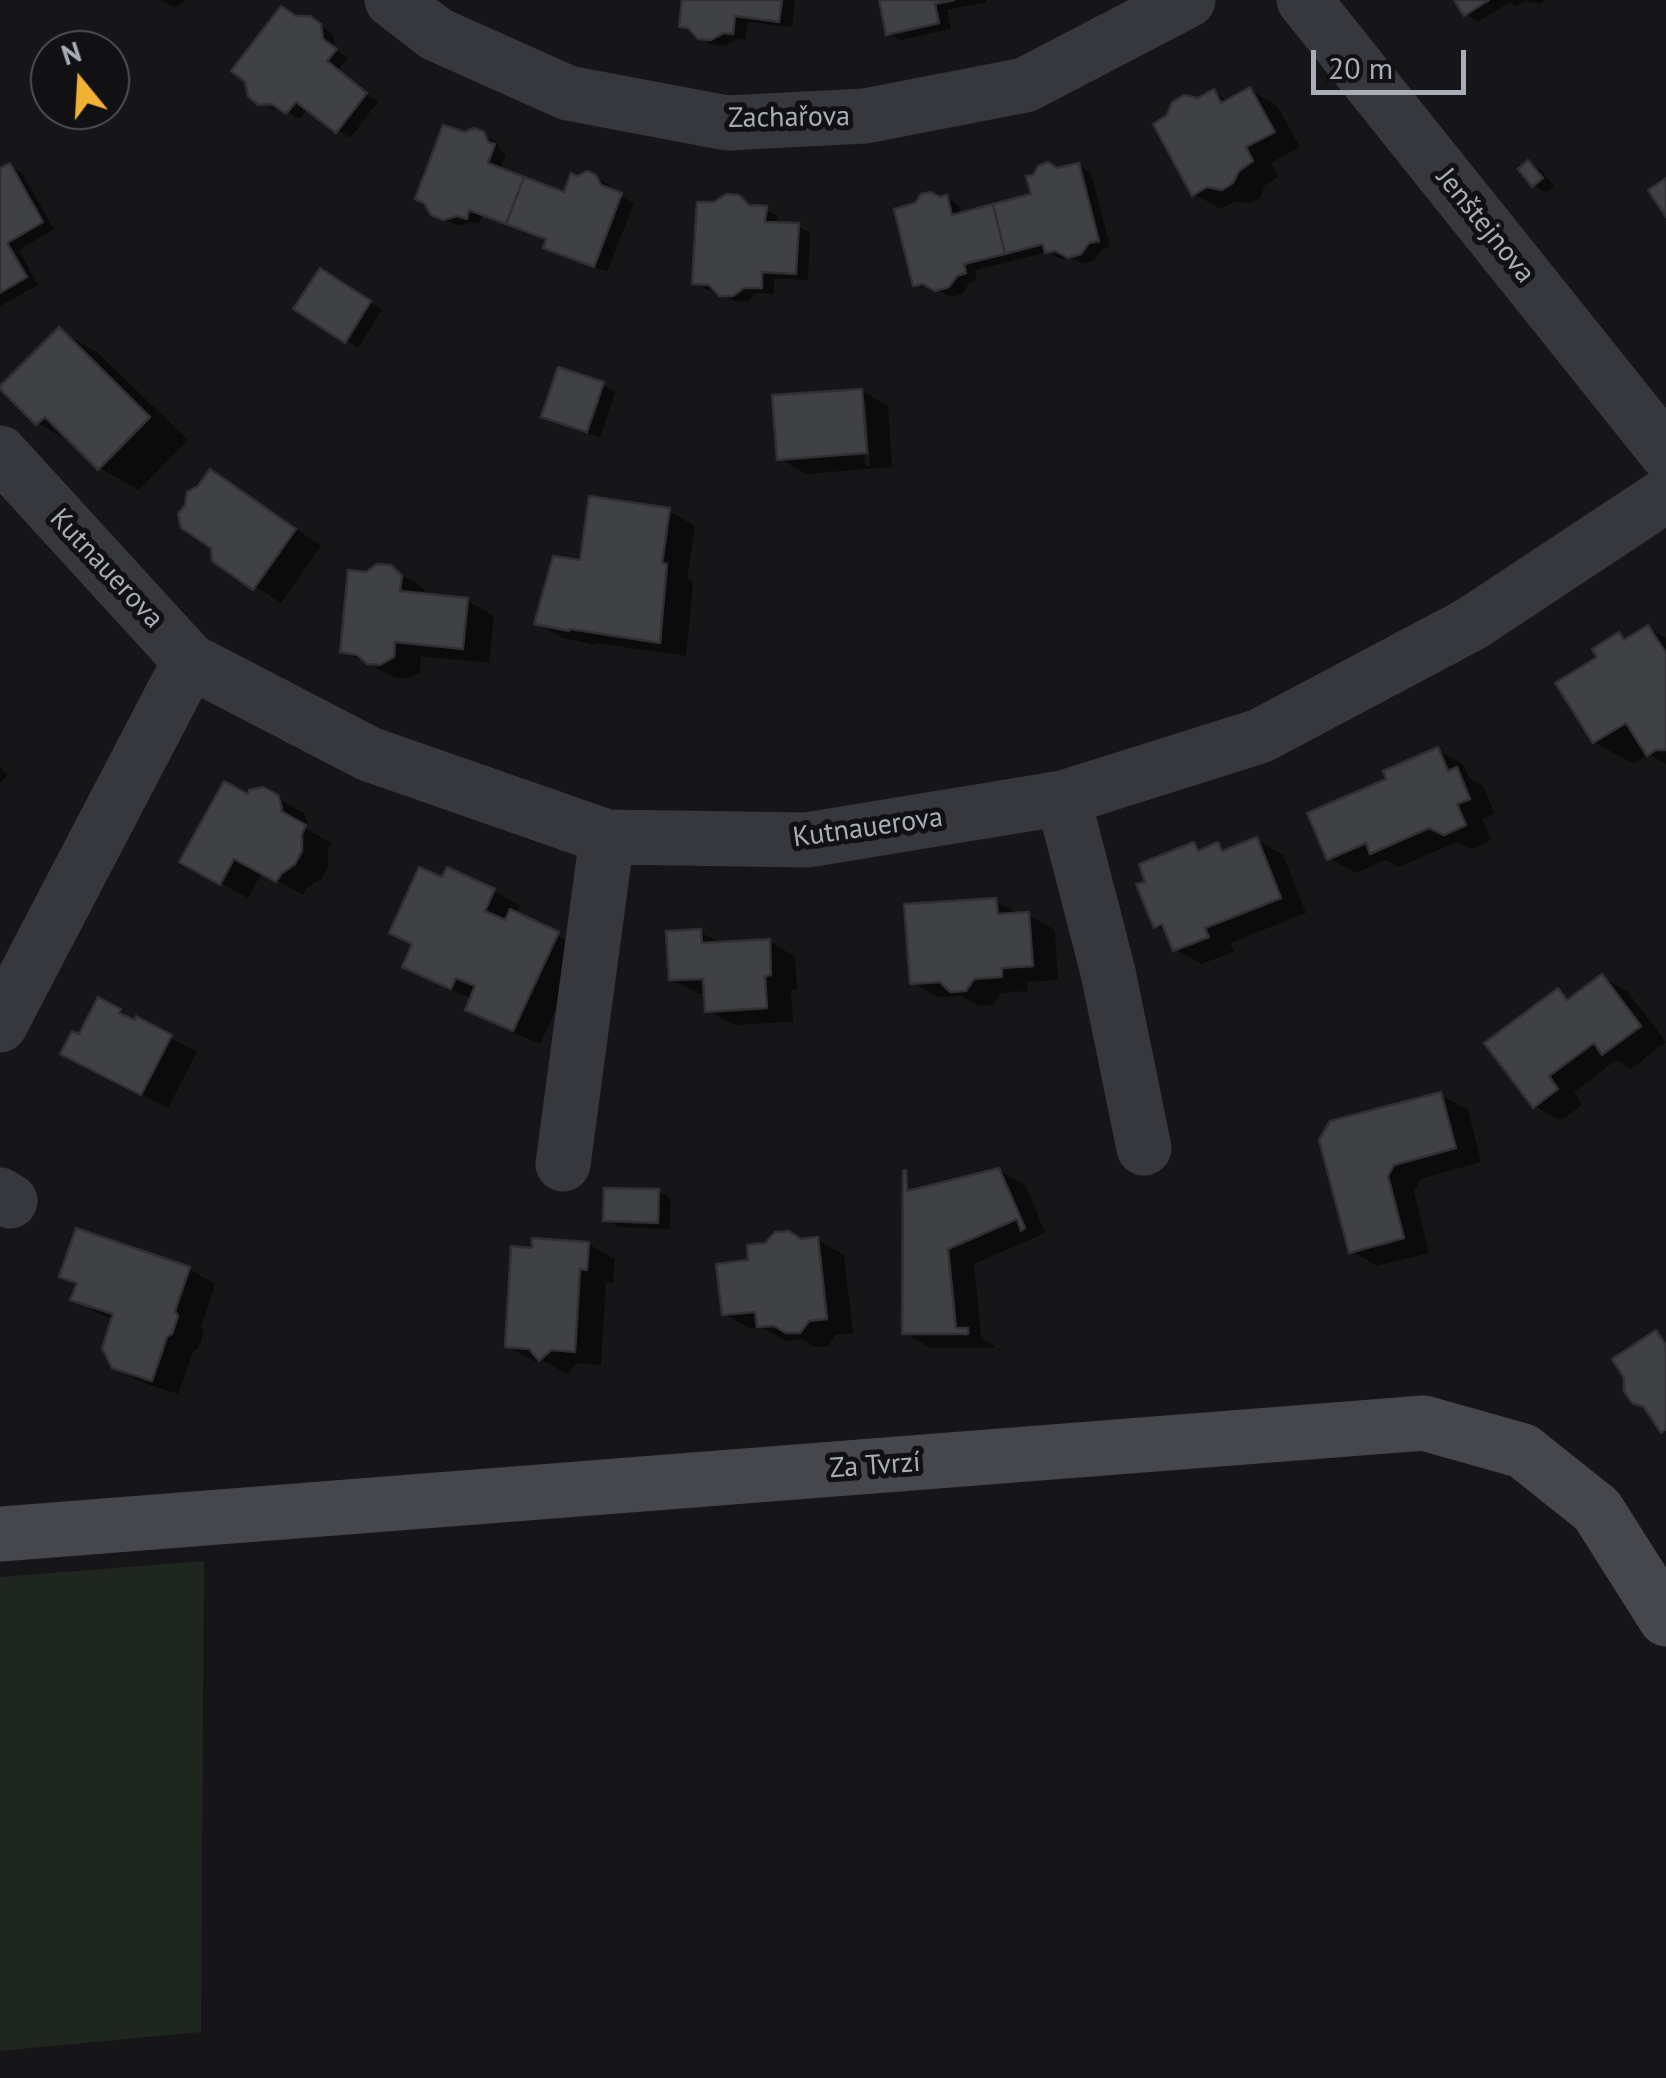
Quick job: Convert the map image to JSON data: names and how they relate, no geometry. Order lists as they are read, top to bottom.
{
  "streets": {
    "street": [
      "Zachařova",
      "Jenštejnova",
      "Kutnauerova",
      "Za Tvrzí"
    ]
  },
  "scale_bar": "20 m",
  "north": "top"
}
